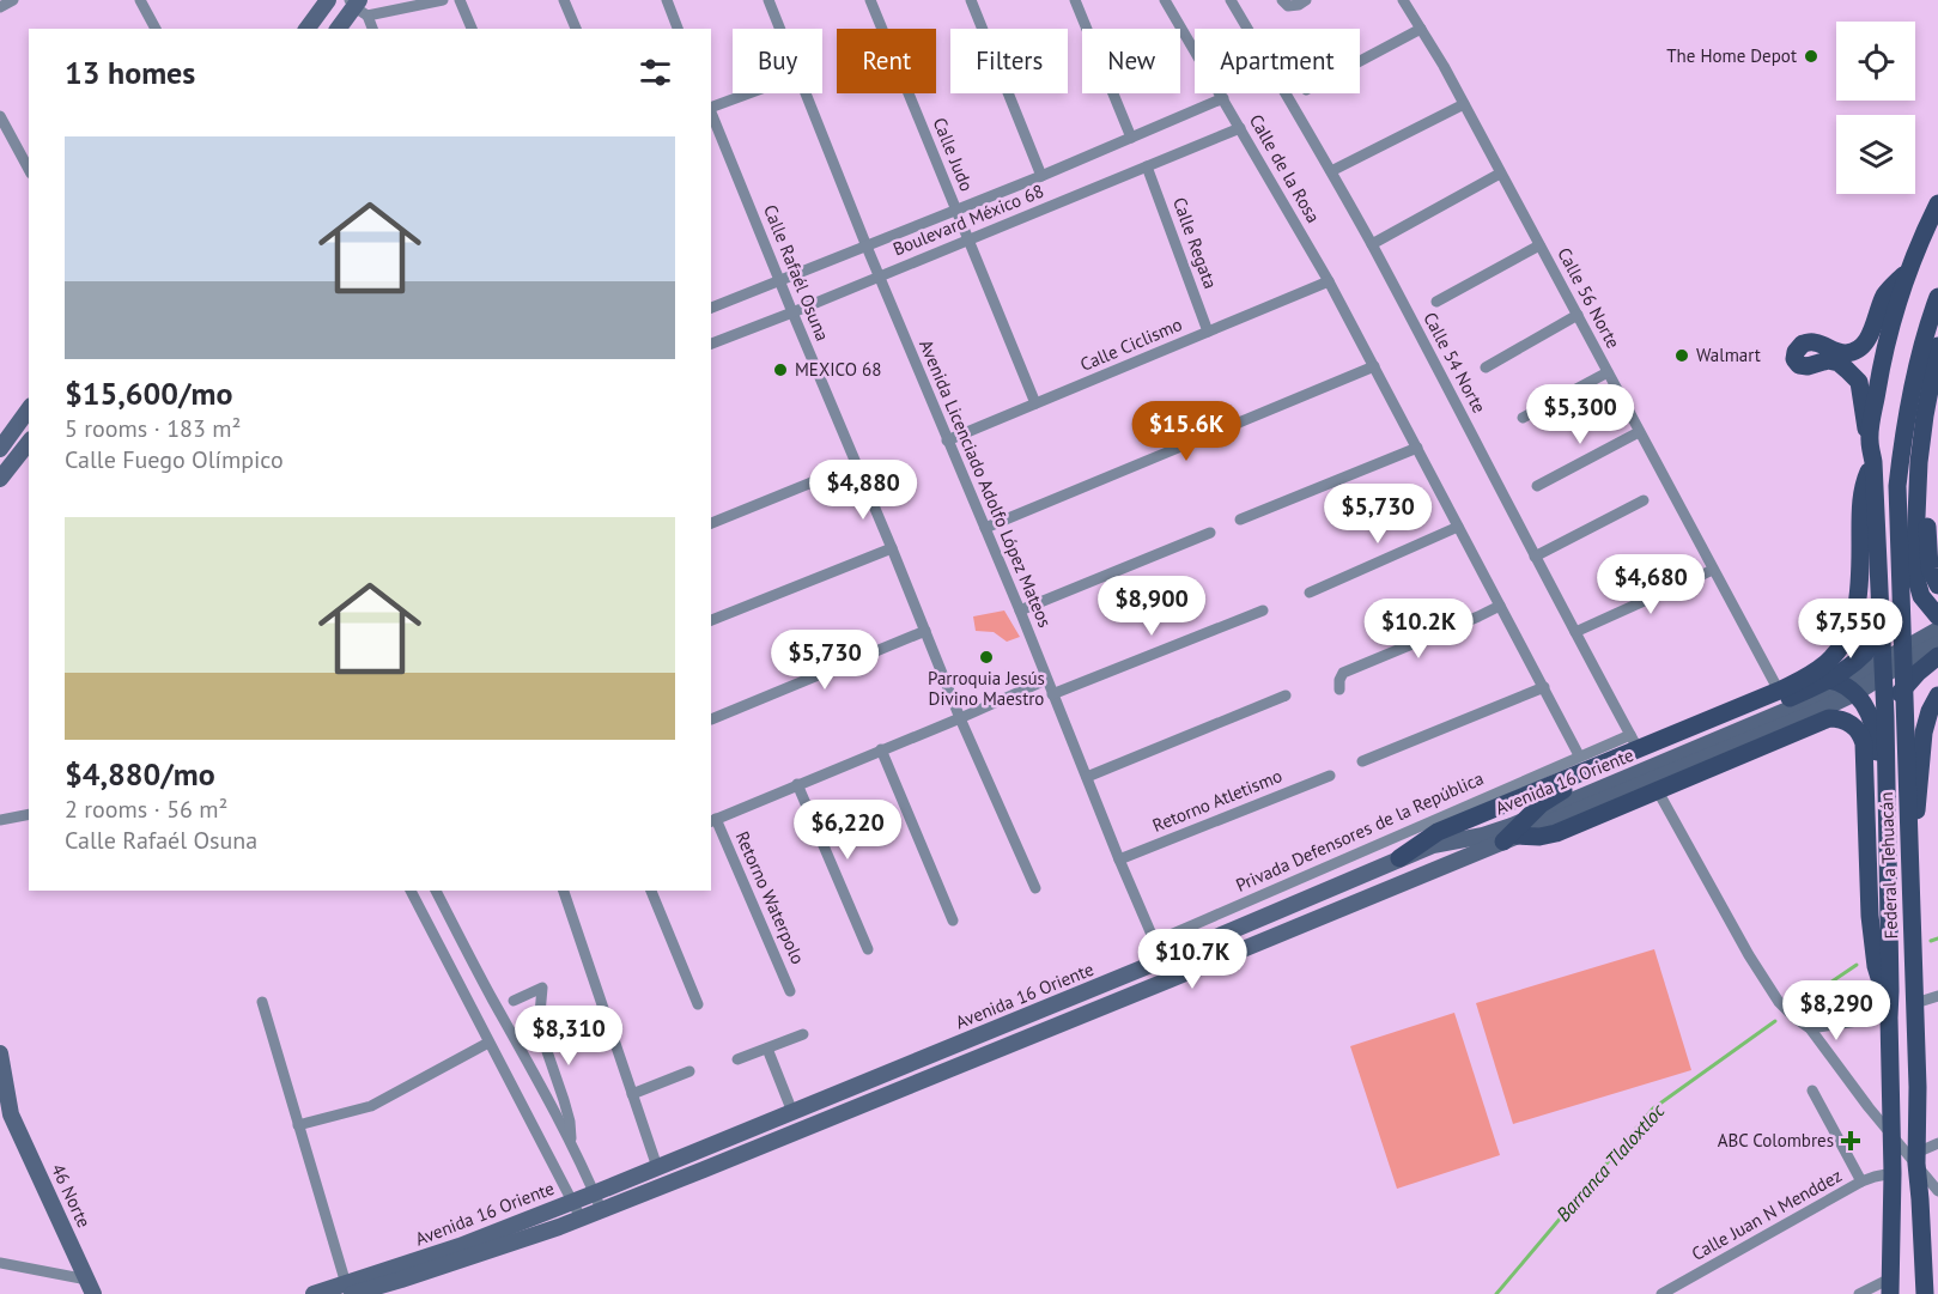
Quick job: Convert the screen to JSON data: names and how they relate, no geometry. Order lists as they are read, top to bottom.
{
  "streets": {
    "main road": ["Avenida 16 Oriente", "Federal a Tehuacán", "46 Norte"],
    "street": [
      "Calle Judo",
      "Calle de la Rosa",
      "Boulevard México 68",
      "Calle Regata",
      "Calle Rafaél Osuna",
      "Calle 56 Norte",
      "Calle Ciclismo",
      "Calle 54 Norte",
      "Avenida Licenciado Adolfo López Mateos",
      "Retorno Atletismo",
      "Privada Defensores de la República",
      "Retorno Waterpolo",
      "Calle Juan N Menddez"
    ]
  },
  "crossings": [
    ["Calle Judo", "Boulevard México 68"],
    ["Calle Judo", "Calle Ciclismo"],
    ["Calle de la Rosa", "Boulevard México 68"],
    ["Calle de la Rosa", "Calle Ciclismo"],
    ["Boulevard México 68", "Calle Regata"],
    ["Boulevard México 68", "Calle Rafaél Osuna"],
    ["Boulevard México 68", "Avenida Licenciado Adolfo López Mateos"],
    ["Calle Regata", "Calle Ciclismo"],
    ["Calle Ciclismo", "Avenida Licenciado Adolfo López Mateos"],
    ["Calle 54 Norte", "Privada Defensores de la República"],
    ["Avenida Licenciado Adolfo López Mateos", "Avenida 16 Oriente"],
    ["Avenida Licenciado Adolfo López Mateos", "Retorno Atletismo"],
    ["Avenida Licenciado Adolfo López Mateos", "Privada Defensores de la República"],
    ["Avenida 16 Oriente", "Federal a Tehuacán"],
    ["Federal a Tehuacán", "Calle Juan N Menddez"]
  ],
  "water": ["Barranca Tlaloxtloc"],
  "places": {
    "other": [
      "The Home Depot",
      "Walmart",
      "MEXICO 68",
      "Parroquia Jesús Divino Maestro"
    ],
    "health": ["ABC Colombres"]
  },
  "page": {
    "chip": [
      "Buy",
      "Rent",
      "Filters",
      "New",
      "Apartment"
    ],
    "heading": "13 homes",
    "list": [
      {
        "name": "$15,600/mo",
        "note": "5 rooms · 183 m² · Calle Fuego Olímpico"
      },
      {
        "name": "$4,880/mo",
        "note": "2 rooms · 56 m² · Calle Rafaél Osuna"
      }
    ],
    "price": [
      "$5,300",
      "$15.6K",
      "$4,880",
      "$5,730",
      "$4,680",
      "$8,900",
      "$10.2K",
      "$7,550",
      "$5,730",
      "$6,220",
      "$10.7K",
      "$8,290",
      "$8,310"
    ]
  }
}
